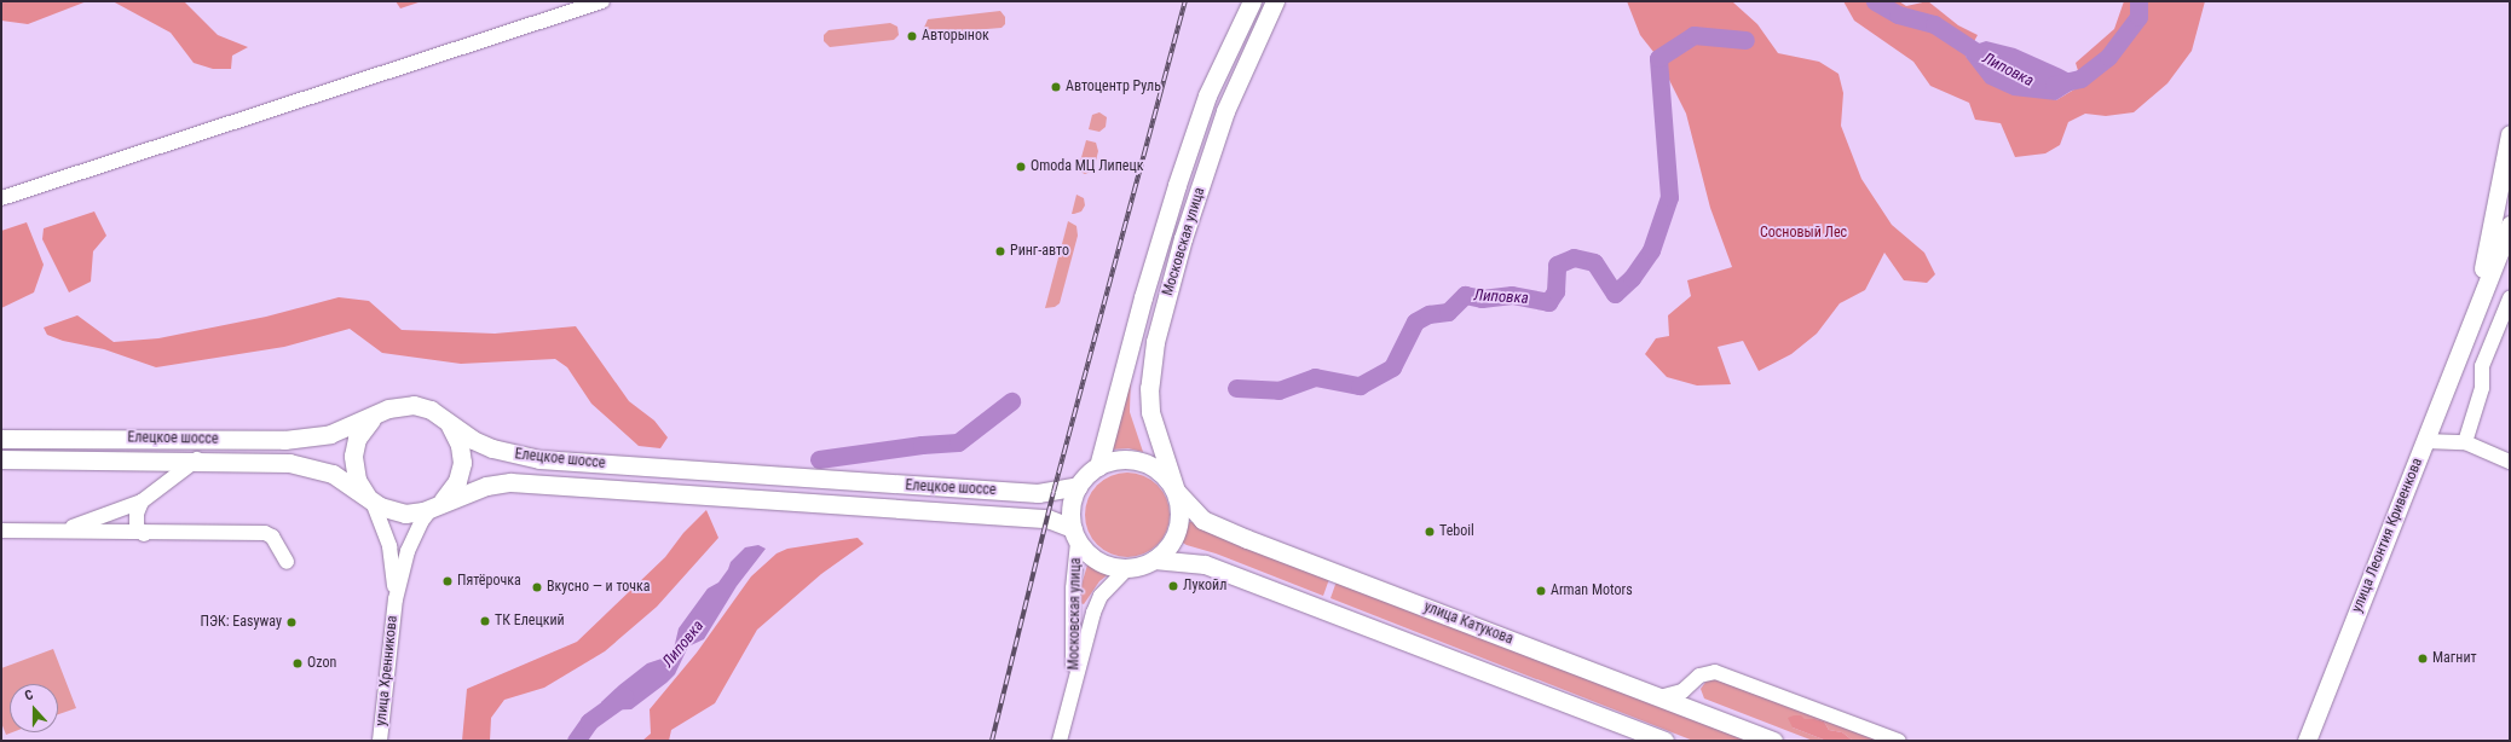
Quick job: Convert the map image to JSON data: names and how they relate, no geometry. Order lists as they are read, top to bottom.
{
  "streets": {
    "main road": [
      "Московская улица",
      "Елецкое шоссе",
      "улица Леонтия Кривенкова",
      "улица Катукова"
    ],
    "street": ["улица Хренникова"]
  },
  "crossings": [
    ["Московская улица", "Елецкое шоссе"],
    ["Московская улица", "улица Катукова"],
    ["Елецкое шоссе", "улица Катукова"]
  ],
  "water": ["Липовка"],
  "parks": ["Сосновый Лес"],
  "places": [
    "Авторынок",
    "Автоцентр Руль",
    "Omoda МЦ Липецк",
    "Ринг-авто",
    "Teboil",
    "Пятёрочка",
    "Лукойл",
    "Вкусно — и точка",
    "Arman Motors",
    "ТК Елецкий",
    "ПЭК: Easyway",
    "Магнит",
    "Ozon"
  ],
  "north": "top"
}
